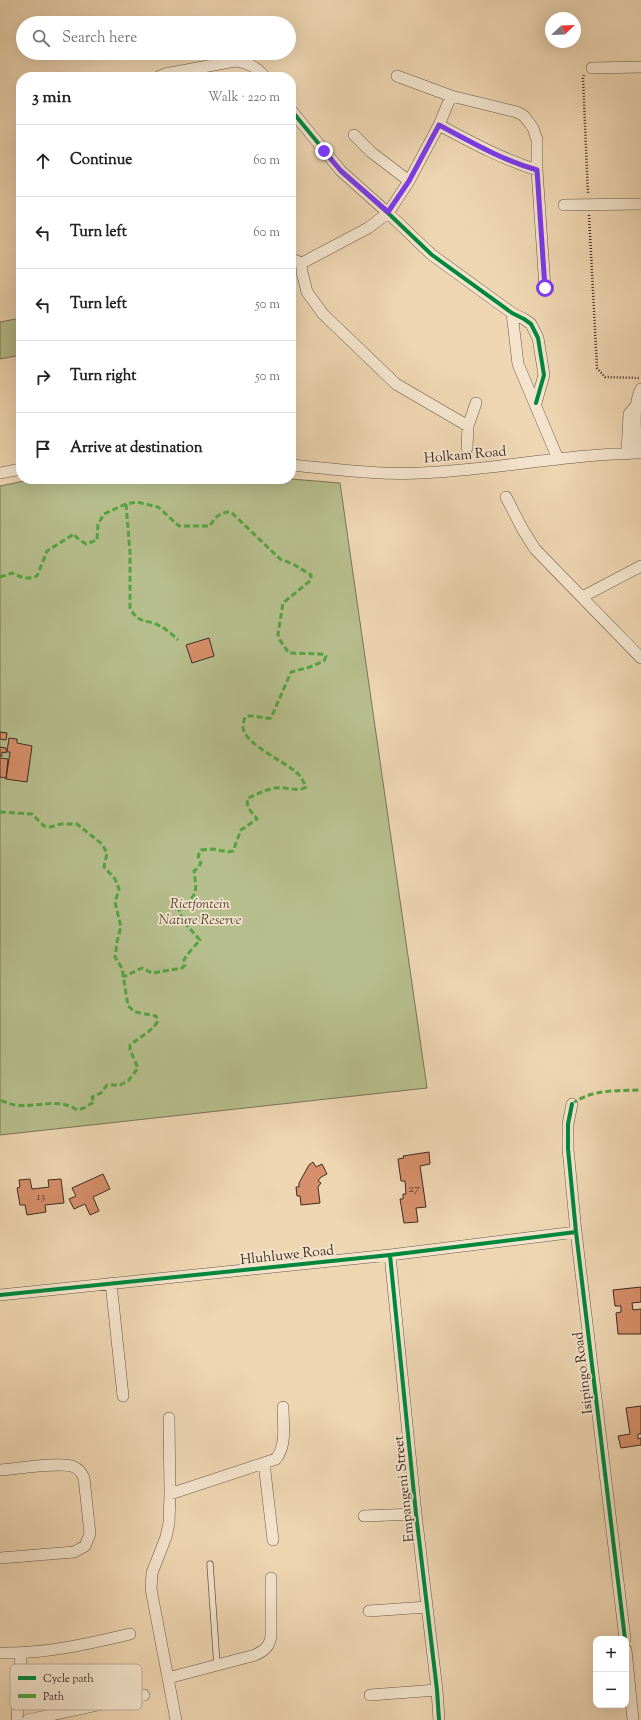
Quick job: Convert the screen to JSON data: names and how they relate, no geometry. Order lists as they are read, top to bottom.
{
  "streets": {
    "street": [
      "Holkam Road",
      "Hluhluwe Road",
      "Isipingo Road",
      "Empangeni Street"
    ]
  },
  "crossings": [
    ["Hluhluwe Road", "Isipingo Road"],
    ["Hluhluwe Road", "Empangeni Street"]
  ],
  "parks": ["Rietfontein Nature Reserve"],
  "house_numbers": ["27", "13"],
  "legend": ["Cycle path", "Path"],
  "north": "top right",
  "page": {
    "search": "Search here",
    "heading": ["3 min", "Walk · 220 m"],
    "list": [
      ["Continue", "60 m"],
      ["Turn left", "60 m"],
      ["Turn left", "50 m"],
      ["Turn right", "50 m"],
      "Arrive at destination"
    ],
    "map_buttons": ["+", "−"]
  }
}
